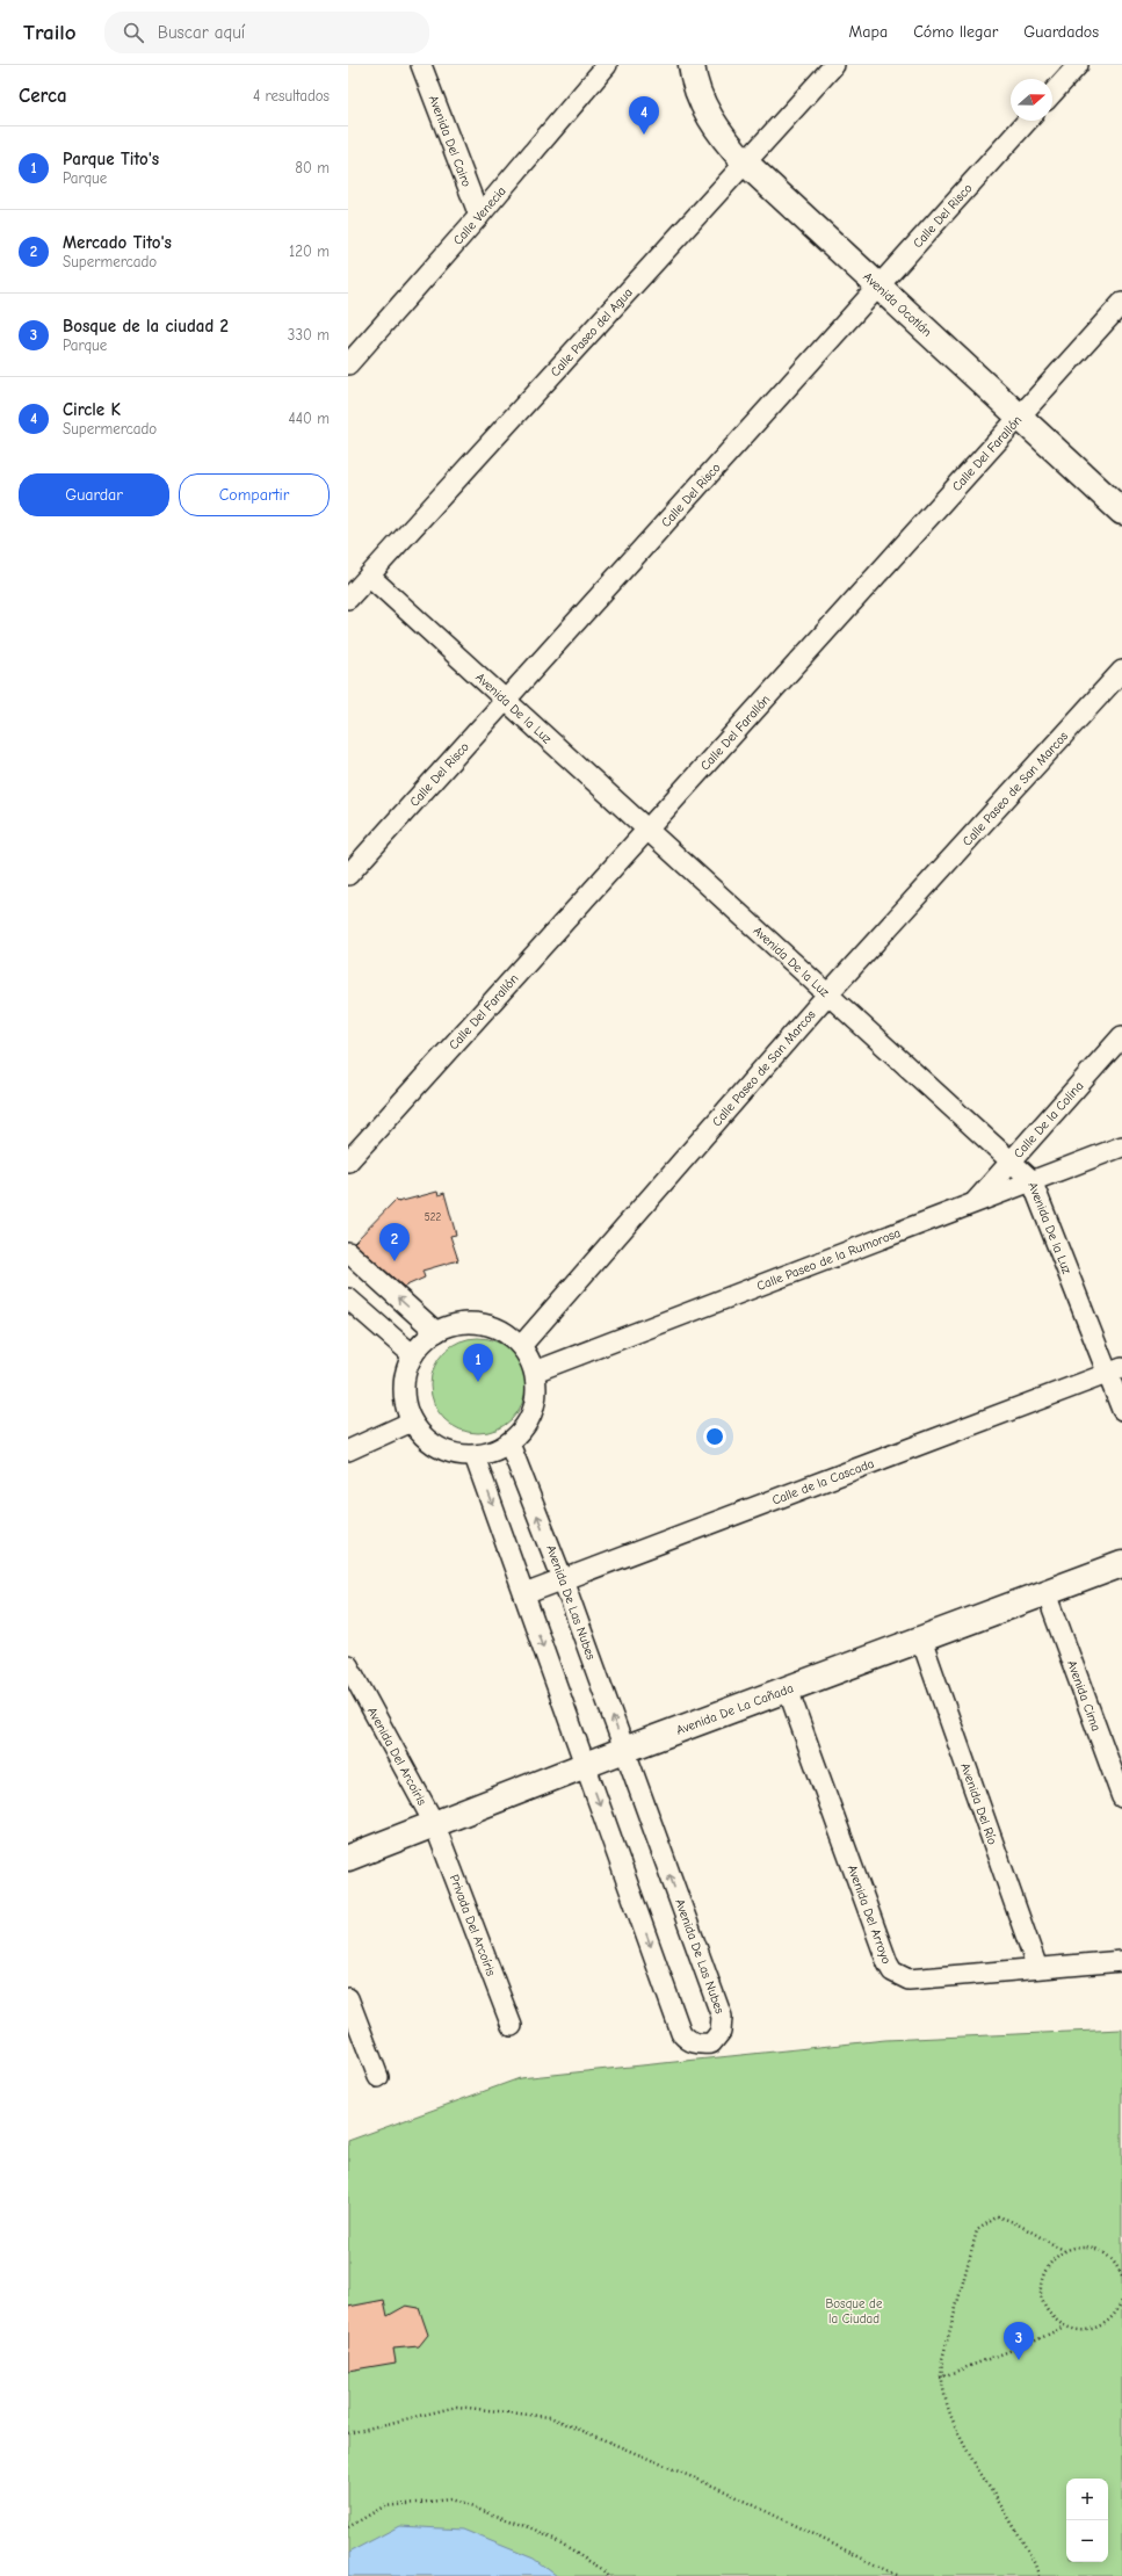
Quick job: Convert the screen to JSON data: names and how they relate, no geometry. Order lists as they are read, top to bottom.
{
  "streets": {
    "main road": ["Avenida Ocotlán", "Avenida De La Cañada"],
    "street": [
      "Avenida Del Cairo",
      "Calle Venecia",
      "Calle Del Risco",
      "Calle Paseo del Agua",
      "Calle Del Farallón",
      "Avenida De la Luz",
      "Calle Paseo de San Marcos",
      "Calle De la Colina",
      "Calle Paseo de la Rumorosa",
      "Calle de la Cascada",
      "Avenida De Las Nubes",
      "Avenida Cima",
      "Avenida Del Arcoíris",
      "Avenida Del Río",
      "Avenida Del Arroyo",
      "Privada Del Arcoíris"
    ]
  },
  "crossings": [
    ["Avenida Del Cairo", "Calle Venecia"],
    ["Calle Del Risco", "Avenida Ocotlán"],
    ["Calle Del Risco", "Avenida De la Luz"],
    ["Avenida Ocotlán", "Calle Paseo del Agua"],
    ["Avenida Ocotlán", "Calle Del Farallón"],
    ["Calle Paseo del Agua", "Avenida De la Luz"],
    ["Calle Del Farallón", "Avenida De la Luz"],
    ["Avenida De la Luz", "Calle Paseo de San Marcos"],
    ["Avenida De la Luz", "Calle De la Colina"],
    ["Avenida De la Luz", "Calle Paseo de la Rumorosa"],
    ["Avenida De la Luz", "Calle de la Cascada"],
    ["Calle Paseo de San Marcos", "Calle Paseo de la Rumorosa"],
    ["Calle Paseo de San Marcos", "Avenida De Las Nubes"],
    ["Calle De la Colina", "Calle Paseo de la Rumorosa"],
    ["Calle Paseo de la Rumorosa", "Avenida De Las Nubes"],
    ["Calle de la Cascada", "Avenida De Las Nubes"],
    ["Avenida De Las Nubes", "Avenida De La Cañada"],
    ["Avenida Cima", "Avenida De La Cañada"],
    ["Avenida De La Cañada", "Avenida Del Arcoíris"],
    ["Avenida De La Cañada", "Avenida Del Río"],
    ["Avenida De La Cañada", "Avenida Del Arroyo"],
    ["Avenida De La Cañada", "Privada Del Arcoíris"],
    ["Avenida Del Arcoíris", "Privada Del Arcoíris"],
    ["Avenida Del Río", "Avenida Del Arroyo"]
  ],
  "parks": ["Bosque de la Ciudad"],
  "house_numbers": ["522"],
  "north": "right",
  "page": {
    "header": "Trailo",
    "search": "Buscar aquí",
    "nav": ["Mapa", "Cómo llegar", "Guardados"],
    "heading": ["Cerca", "4 resultados"],
    "pins": [
      "4",
      "2",
      "1",
      "3"
    ],
    "list": [
      {
        "mark": "1",
        "name": "Parque Tito's",
        "note": "Parque",
        "value": "80 m"
      },
      {
        "mark": "2",
        "name": "Mercado Tito's",
        "note": "Supermercado",
        "value": "120 m"
      },
      {
        "mark": "3",
        "name": "Bosque de la ciudad 2",
        "note": "Parque",
        "value": "330 m"
      },
      {
        "mark": "4",
        "name": "Circle K",
        "note": "Supermercado",
        "value": "440 m"
      }
    ],
    "buttons": ["Guardar", "Compartir"],
    "map_buttons": ["+", "−"]
  }
}
